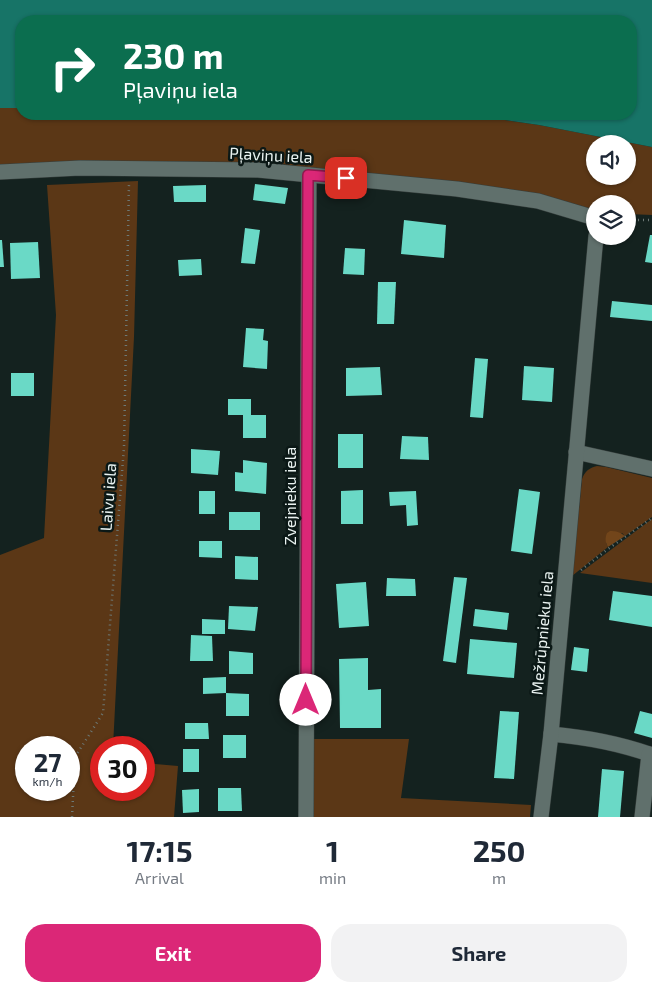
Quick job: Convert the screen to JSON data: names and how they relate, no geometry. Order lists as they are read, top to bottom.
{
  "streets": {
    "street": ["Pļaviņu iela", "Zvejnieku iela", "Mežrūpnieku iela"],
    "path": ["Laivu iela"]
  },
  "crossings": [
    ["Pļaviņu iela", "Zvejnieku iela"],
    ["Pļaviņu iela", "Laivu iela"]
  ],
  "page": {
    "turn": ["230 m", "Pļaviņu iela"],
    "speed": "27 km/h",
    "limit": "30",
    "eta": [
      "17:15",
      "Arrival",
      "1",
      "min",
      "250",
      "m"
    ],
    "buttons": ["Exit", "Share"]
  }
}
